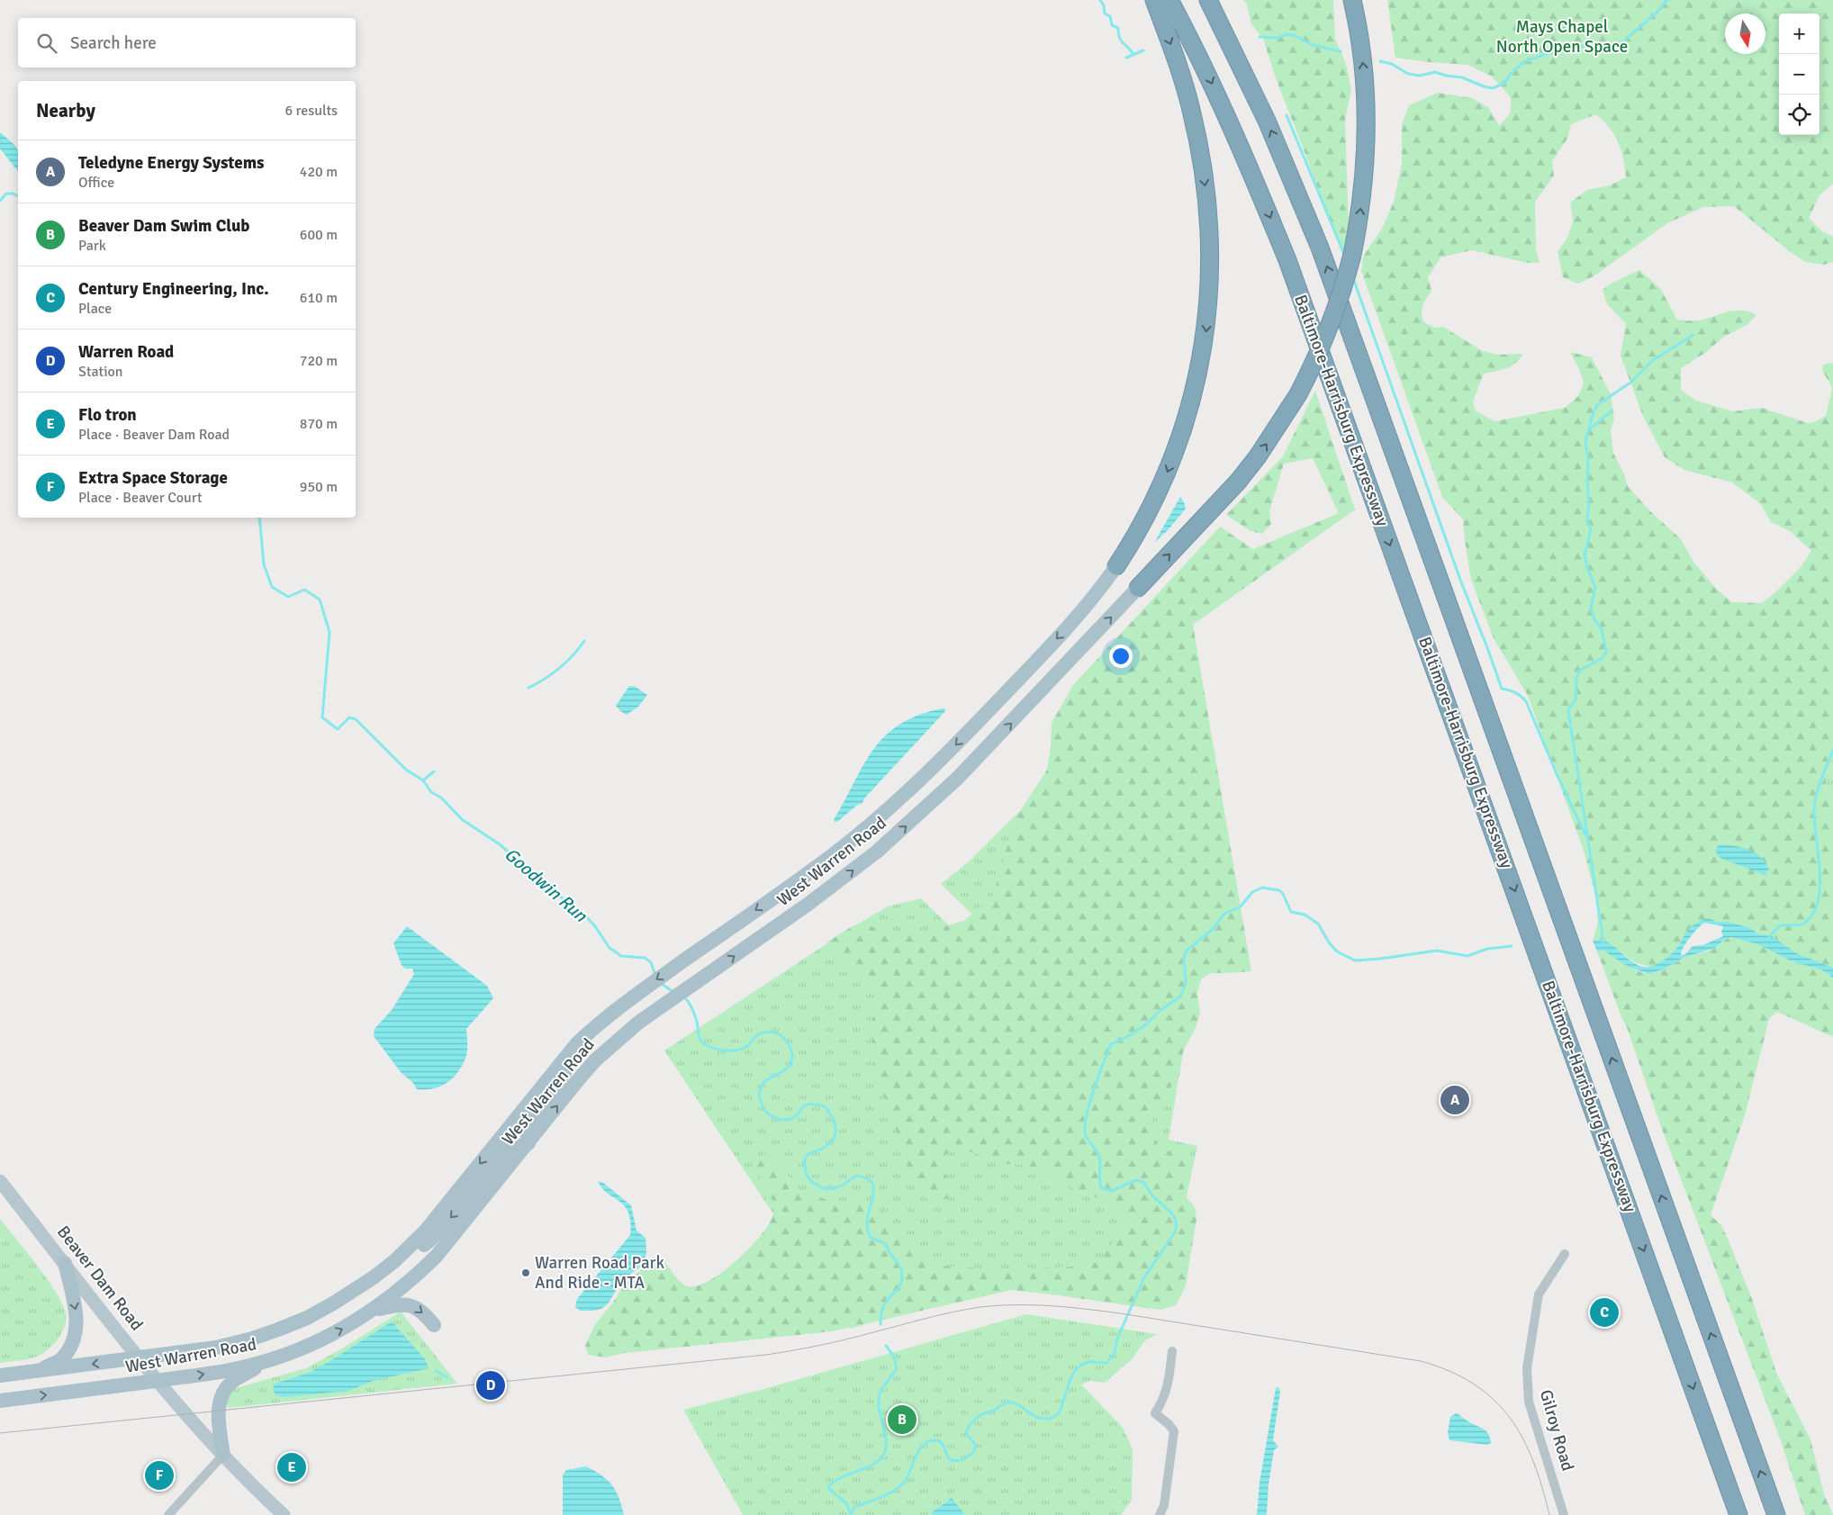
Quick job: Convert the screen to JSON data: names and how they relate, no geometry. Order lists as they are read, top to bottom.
{
  "streets": {
    "highway": ["Baltimore-Harrisburg Expressway"],
    "main road": ["West Warren Road", "Beaver Dam Road"],
    "street": ["Gilroy Road"]
  },
  "crossings": [
    ["West Warren Road", "Beaver Dam Road"]
  ],
  "water": ["Goodwin Run"],
  "parks": ["Mays Chapel North Open Space"],
  "places": ["Warren Road Park And Ride - MTA"],
  "north": "bottom",
  "page": {
    "map_buttons": ["+", "−"],
    "search": "Search here",
    "heading": ["Nearby", "6 results"],
    "list": [
      {
        "mark": "A",
        "name": "Teledyne Energy Systems",
        "note": "Office",
        "value": "420 m"
      },
      {
        "mark": "B",
        "name": "Beaver Dam Swim Club",
        "note": "Park",
        "value": "600 m"
      },
      {
        "mark": "C",
        "name": "Century Engineering, Inc.",
        "note": "Place",
        "value": "610 m"
      },
      {
        "mark": "D",
        "name": "Warren Road",
        "note": "Station",
        "value": "720 m"
      },
      {
        "mark": "E",
        "name": "Flo tron",
        "note": "Place · Beaver Dam Road",
        "value": "870 m"
      },
      {
        "mark": "F",
        "name": "Extra Space Storage",
        "note": "Place · Beaver Court",
        "value": "950 m"
      }
    ],
    "pins": [
      "A",
      "C",
      "D",
      "B",
      "E",
      "F"
    ]
  }
}
